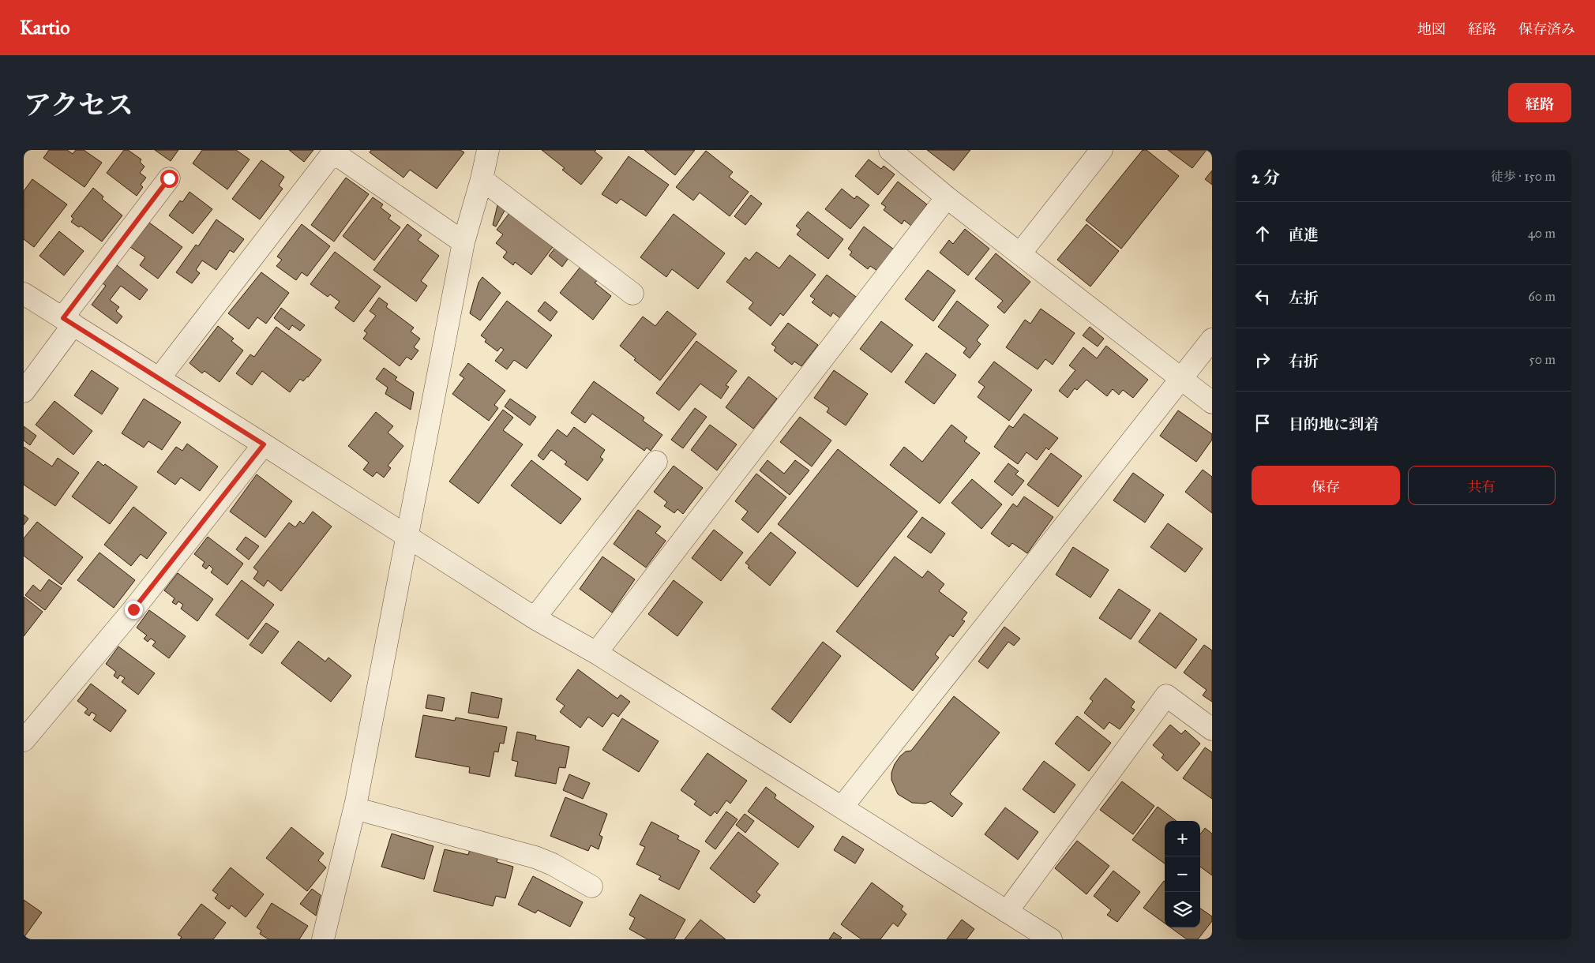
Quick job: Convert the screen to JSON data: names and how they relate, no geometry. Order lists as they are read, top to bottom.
{
  "page": {
    "header": "Kartio",
    "nav": ["地図", "経路", "保存済み"],
    "title": "アクセス",
    "buttons": [
      "経路",
      ["保存", "共有"]
    ],
    "heading": ["2 分", "徒歩 · 150 m"],
    "list": [
      ["直進", "40 m"],
      ["左折", "60 m"],
      ["右折", "50 m"],
      "目的地に到着"
    ],
    "map_buttons": ["+", "−"]
  }
}
